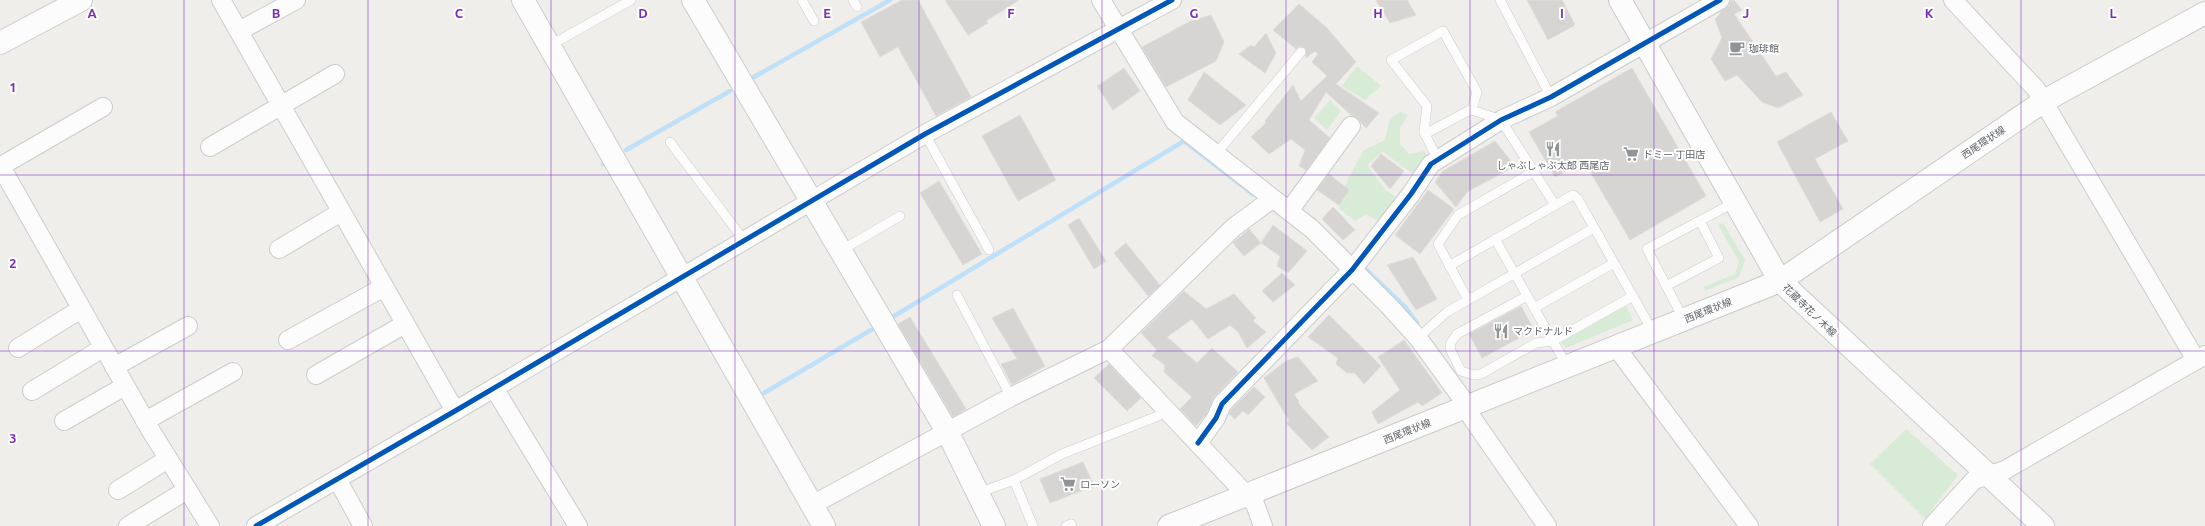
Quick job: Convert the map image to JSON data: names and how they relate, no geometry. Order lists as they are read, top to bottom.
{
  "streets": {
    "main road": ["西尾環状線", "花蔵寺花ノ木線"]
  },
  "crossings": [
    ["西尾環状線", "花蔵寺花ノ木線"]
  ],
  "places": {
    "cafe": ["珈琲館"],
    "restaurant": ["しゃぶしゃぶ太郎 西尾店", "マクドナルド"],
    "supermarket": ["ドミー 丁田店", "ローソン"]
  },
  "grid": {
    "columns": [
      "A",
      "B",
      "C",
      "D",
      "E",
      "F",
      "G",
      "H",
      "I",
      "J",
      "K",
      "L"
    ],
    "rows": ["1", "2", "3"]
  }
}
